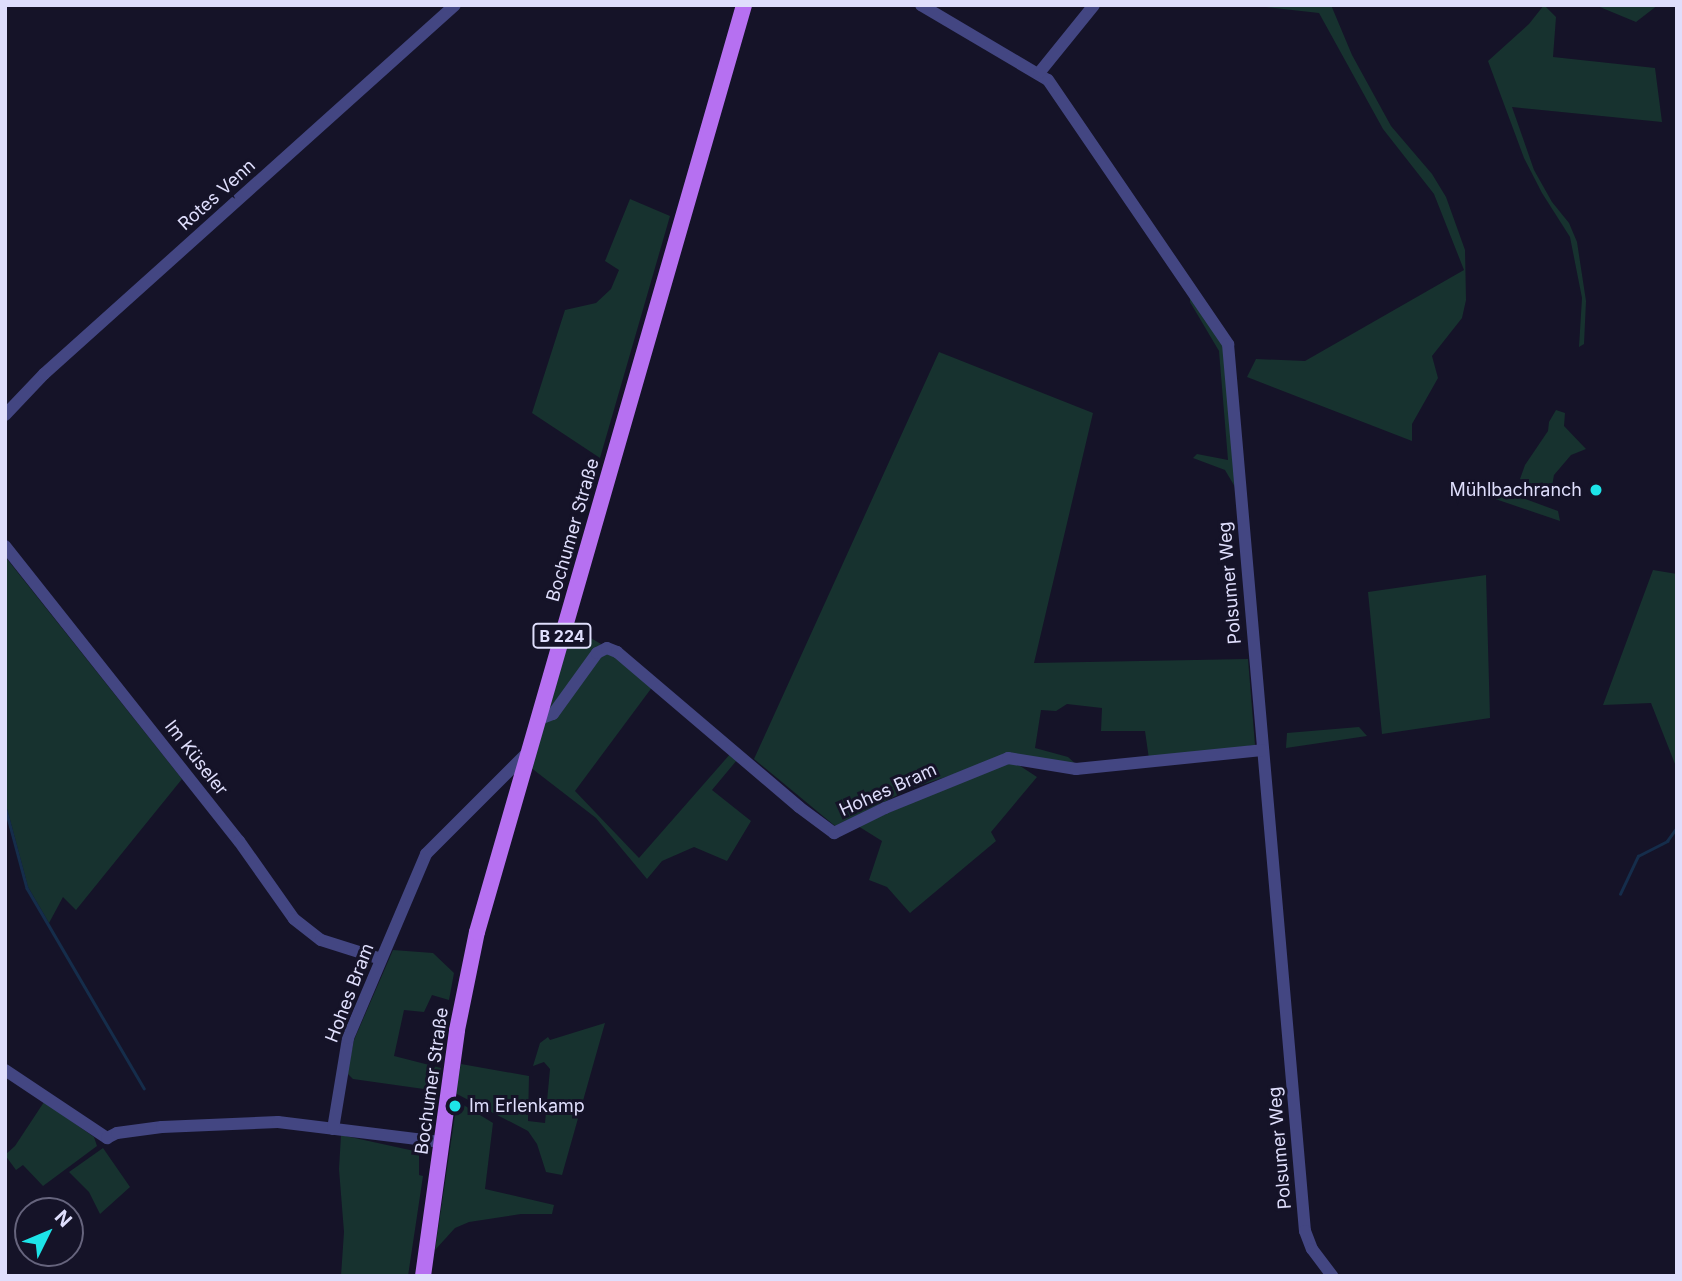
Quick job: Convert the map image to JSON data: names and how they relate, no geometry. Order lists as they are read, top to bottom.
{
  "streets": {
    "main road": ["Bochumer Straße", "B 224"],
    "street": [
      "Rotes Venn",
      "Polsumer Weg",
      "Im Küseler",
      "Hohes Bram"
    ]
  },
  "crossings": [
    ["Bochumer Straße", "Hohes Bram"],
    ["Polsumer Weg", "Hohes Bram"],
    ["Im Küseler", "Hohes Bram"]
  ],
  "places": ["Mühlbachranch", "Im Erlenkamp"],
  "north": "top right"
}
